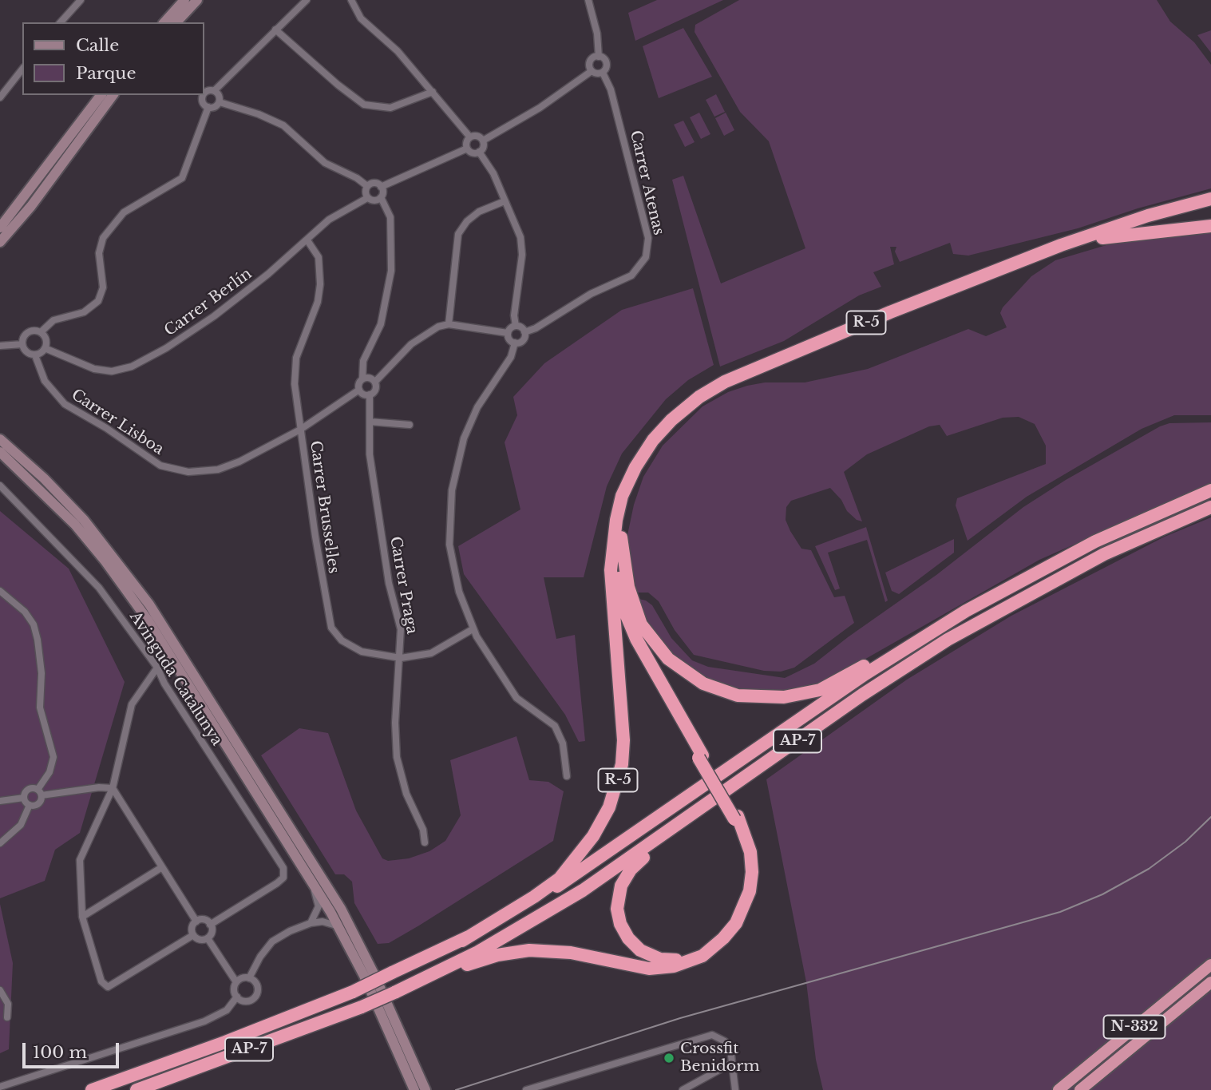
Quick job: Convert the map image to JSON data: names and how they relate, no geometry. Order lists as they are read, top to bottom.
{
  "streets": {
    "highway": ["R-5", "AP-7", "N-332"],
    "street": [
      "Carrer Atenas",
      "Carrer Berlín",
      "Carrer Lisboa",
      "Carrer Brussel·les",
      "Carrer Praga",
      "Avinguda Catalunya"
    ]
  },
  "crossings": [
    ["Carrer Berlín", "Carrer Lisboa"],
    ["Carrer Berlín", "Carrer Brussel·les"],
    ["R-5", "AP-7"],
    ["Carrer Lisboa", "Carrer Brussel·les"],
    ["Carrer Lisboa", "Carrer Praga"],
    ["Carrer Brussel·les", "Carrer Praga"]
  ],
  "places": ["Crossfit Benidorm"],
  "legend": ["Calle", "Parque"],
  "scale_bar": "100 m"
}
